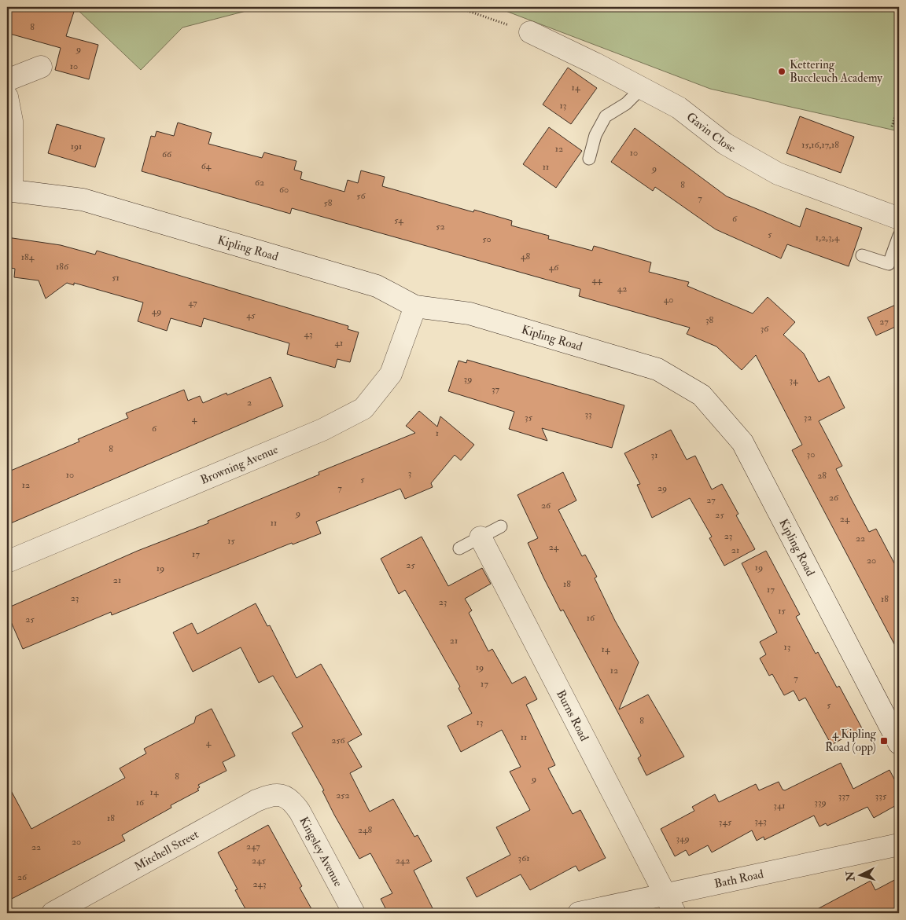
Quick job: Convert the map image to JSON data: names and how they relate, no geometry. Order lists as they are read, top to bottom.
{
  "streets": {
    "street": [
      "Gavin Close",
      "Kipling Road",
      "Browning Avenue",
      "Burns Road",
      "Mitchell Street",
      "Kingsley Avenue",
      "Bath Road"
    ]
  },
  "crossings": [
    ["Kipling Road", "Browning Avenue"],
    ["Burns Road", "Bath Road"],
    ["Mitchell Street", "Kingsley Avenue"]
  ],
  "places": {
    "other": ["Kettering Buccleuch Academy"],
    "transit": ["4 Kipling Road (opp)"]
  },
  "house_numbers": [
    "8",
    "9",
    "10",
    "14",
    "13",
    "15,16,17,18",
    "191",
    "12",
    "10",
    "66",
    "64",
    "11",
    "9",
    "62",
    "8",
    "60",
    "56",
    "7",
    "58",
    "6",
    "54",
    "52",
    "5",
    "1,2,3,4",
    "50",
    "48",
    "184",
    "186",
    "46",
    "51",
    "44",
    "42",
    "40",
    "47",
    "49",
    "45",
    "38",
    "27",
    "36",
    "43",
    "41",
    "39",
    "34",
    "37",
    "2",
    "33",
    "35",
    "32",
    "4",
    "6",
    "1",
    "8",
    "30",
    "31",
    "3",
    "10",
    "28",
    "5",
    "12",
    "7",
    "29",
    "26",
    "27",
    "26",
    "9",
    "25",
    "24",
    "11",
    "23",
    "22",
    "15",
    "24",
    "21",
    "17",
    "20",
    "25",
    "19",
    "19",
    "21",
    "18",
    "17",
    "23",
    "18",
    "23",
    "15",
    "16",
    "25",
    "21",
    "13",
    "14",
    "19",
    "12",
    "7",
    "17",
    "5",
    "8",
    "13",
    "11",
    "256",
    "4",
    "8",
    "9",
    "14",
    "252",
    "337",
    "335",
    "16",
    "339",
    "341",
    "18",
    "343",
    "345",
    "248",
    "349",
    "20",
    "247",
    "22",
    "361",
    "245",
    "242",
    "26",
    "243"
  ],
  "north": "left"
}
